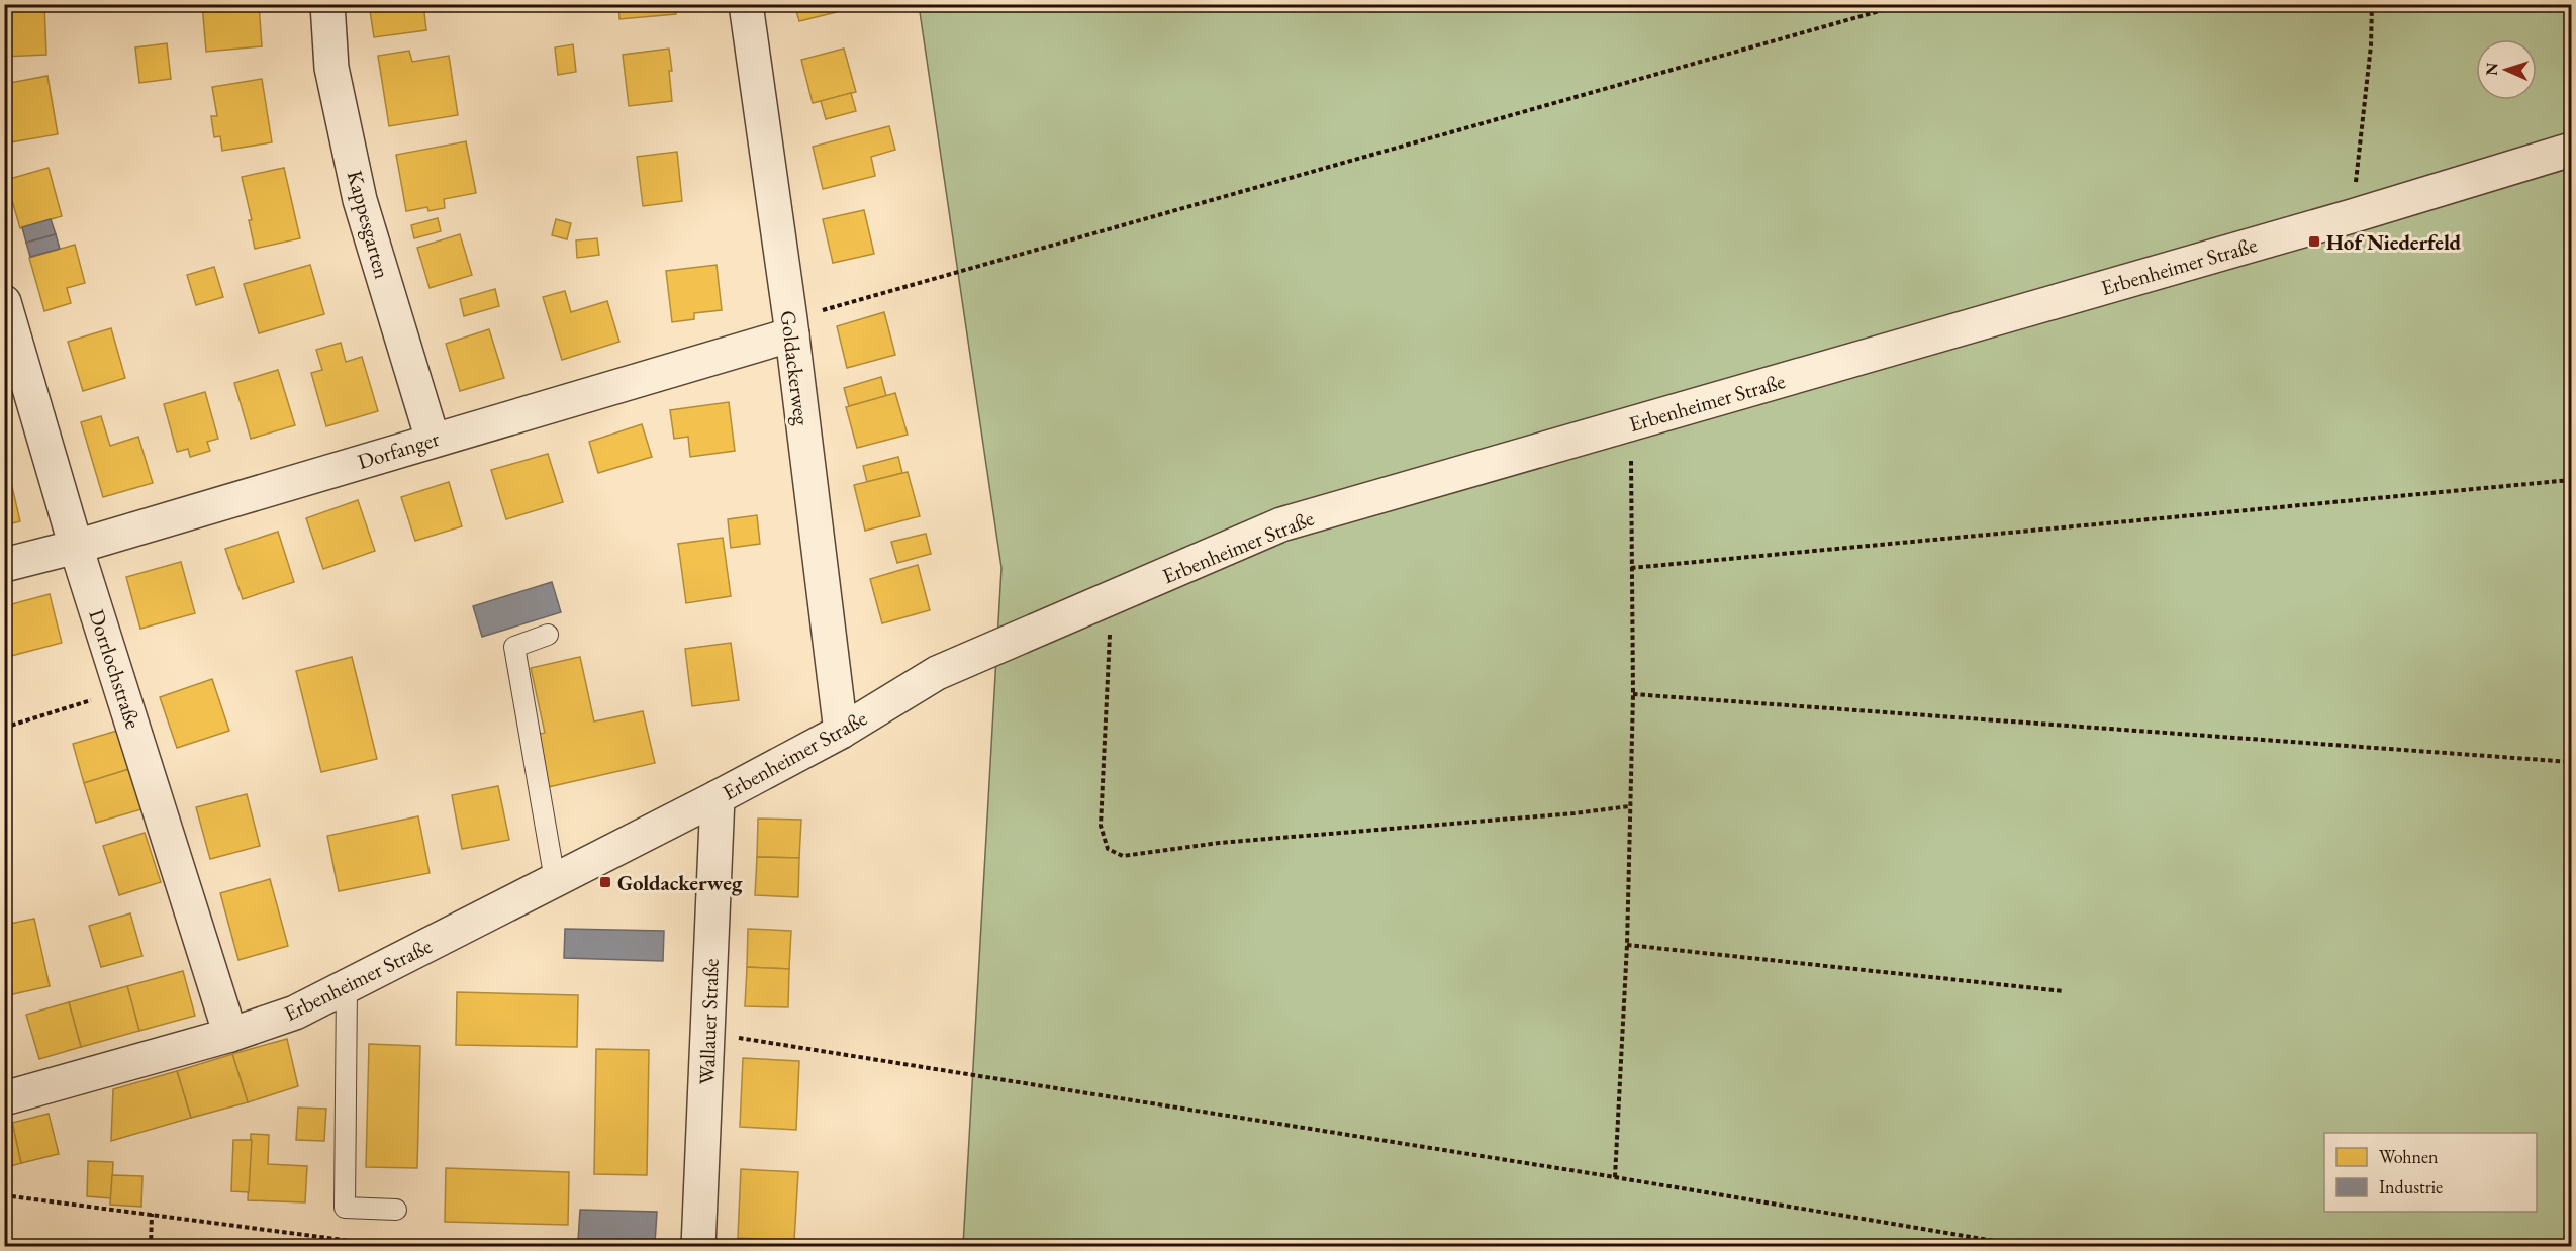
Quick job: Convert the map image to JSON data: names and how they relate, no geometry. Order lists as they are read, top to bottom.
{
  "streets": {
    "street": [
      "Kappesgarten",
      "Erbenheimer Straße",
      "Goldackerweg",
      "Dorfanger",
      "Dorrlochstraße",
      "Wallauer Straße"
    ]
  },
  "crossings": [
    ["Kappesgarten", "Dorfanger"],
    ["Erbenheimer Straße", "Goldackerweg"],
    ["Erbenheimer Straße", "Dorrlochstraße"],
    ["Erbenheimer Straße", "Wallauer Straße"],
    ["Goldackerweg", "Dorfanger"],
    ["Dorfanger", "Dorrlochstraße"]
  ],
  "places": {
    "transit": ["Hof Niederfeld", "Goldackerweg"]
  },
  "legend": ["Wohnen", "Industrie"],
  "north": "left"
}
